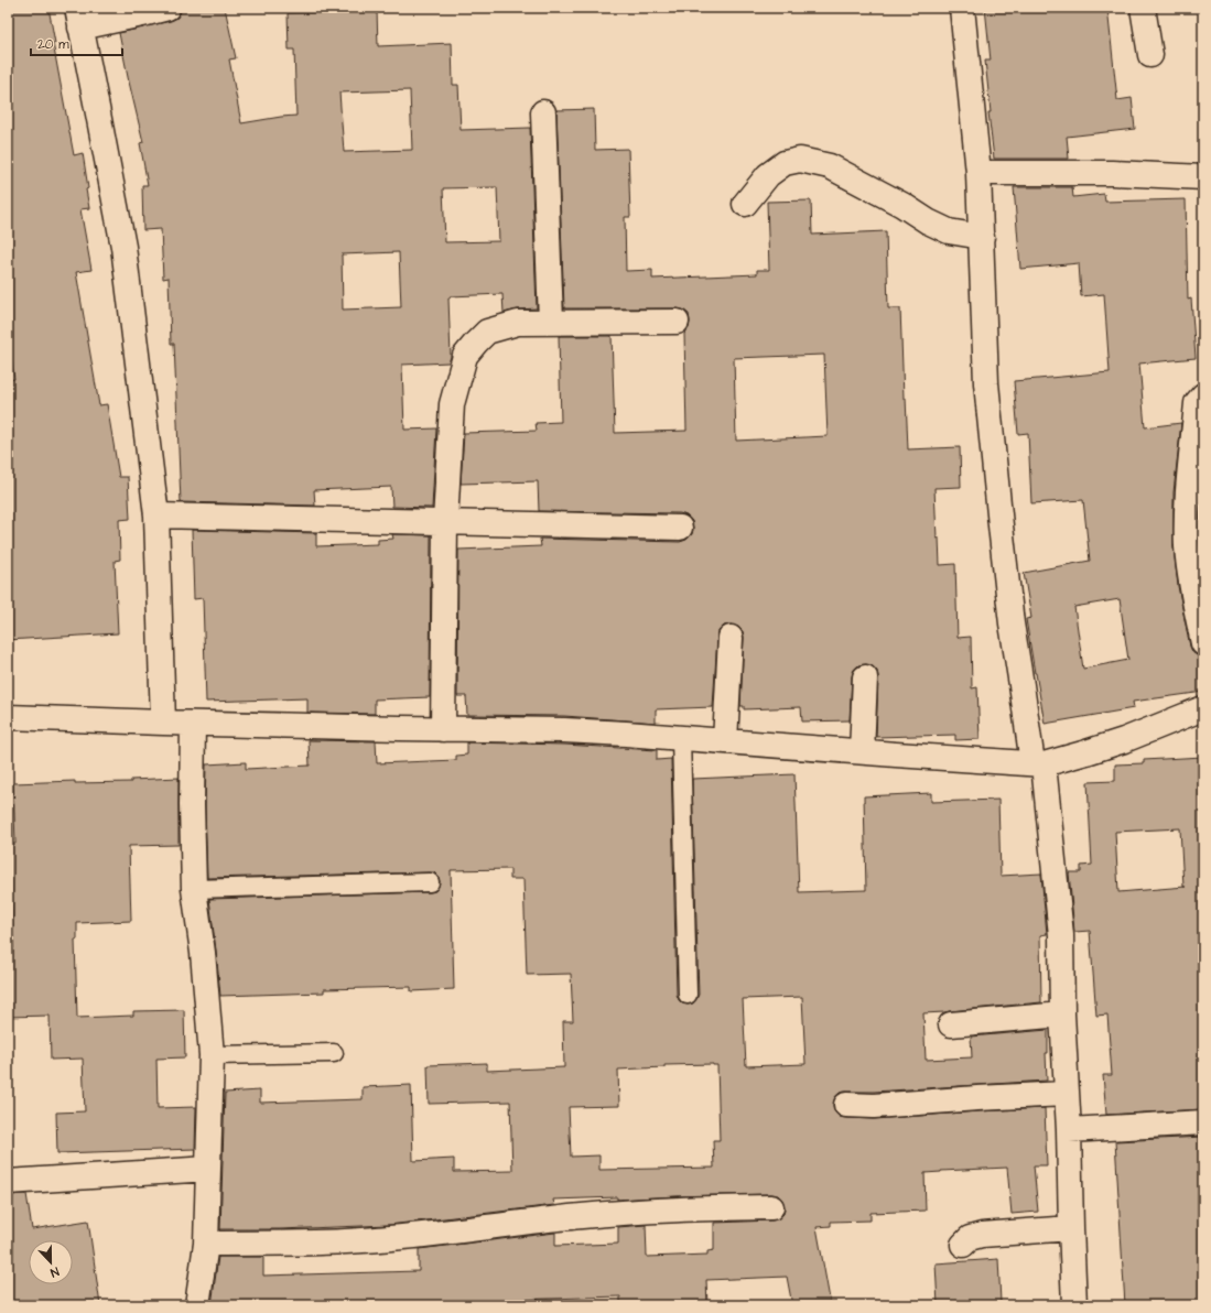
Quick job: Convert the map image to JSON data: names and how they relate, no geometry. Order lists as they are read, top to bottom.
{
  "scale_bar": "20 m",
  "north": "bottom"
}
